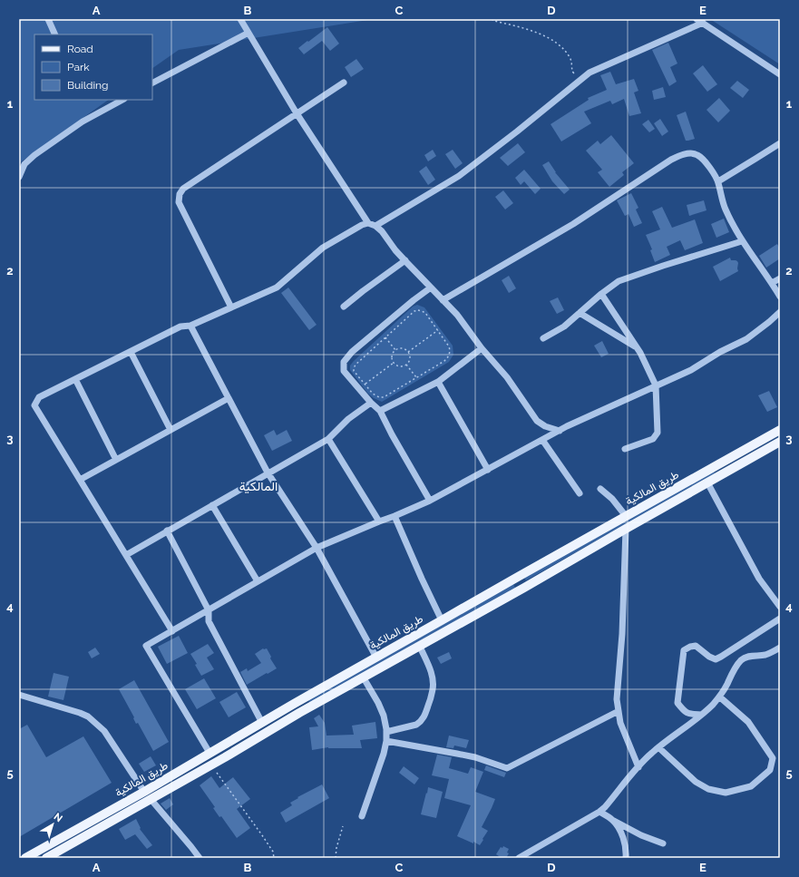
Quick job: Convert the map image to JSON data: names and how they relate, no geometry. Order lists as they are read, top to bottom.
{
  "streets": {
    "main road": ["طريق المالكية"]
  },
  "districts": ["المالكية"],
  "legend": ["Road", "Park", "Building"],
  "north": "top right",
  "grid": {
    "columns": [
      "A",
      "B",
      "C",
      "D",
      "E"
    ],
    "rows": [
      "1",
      "2",
      "3",
      "4",
      "5"
    ]
  }
}
